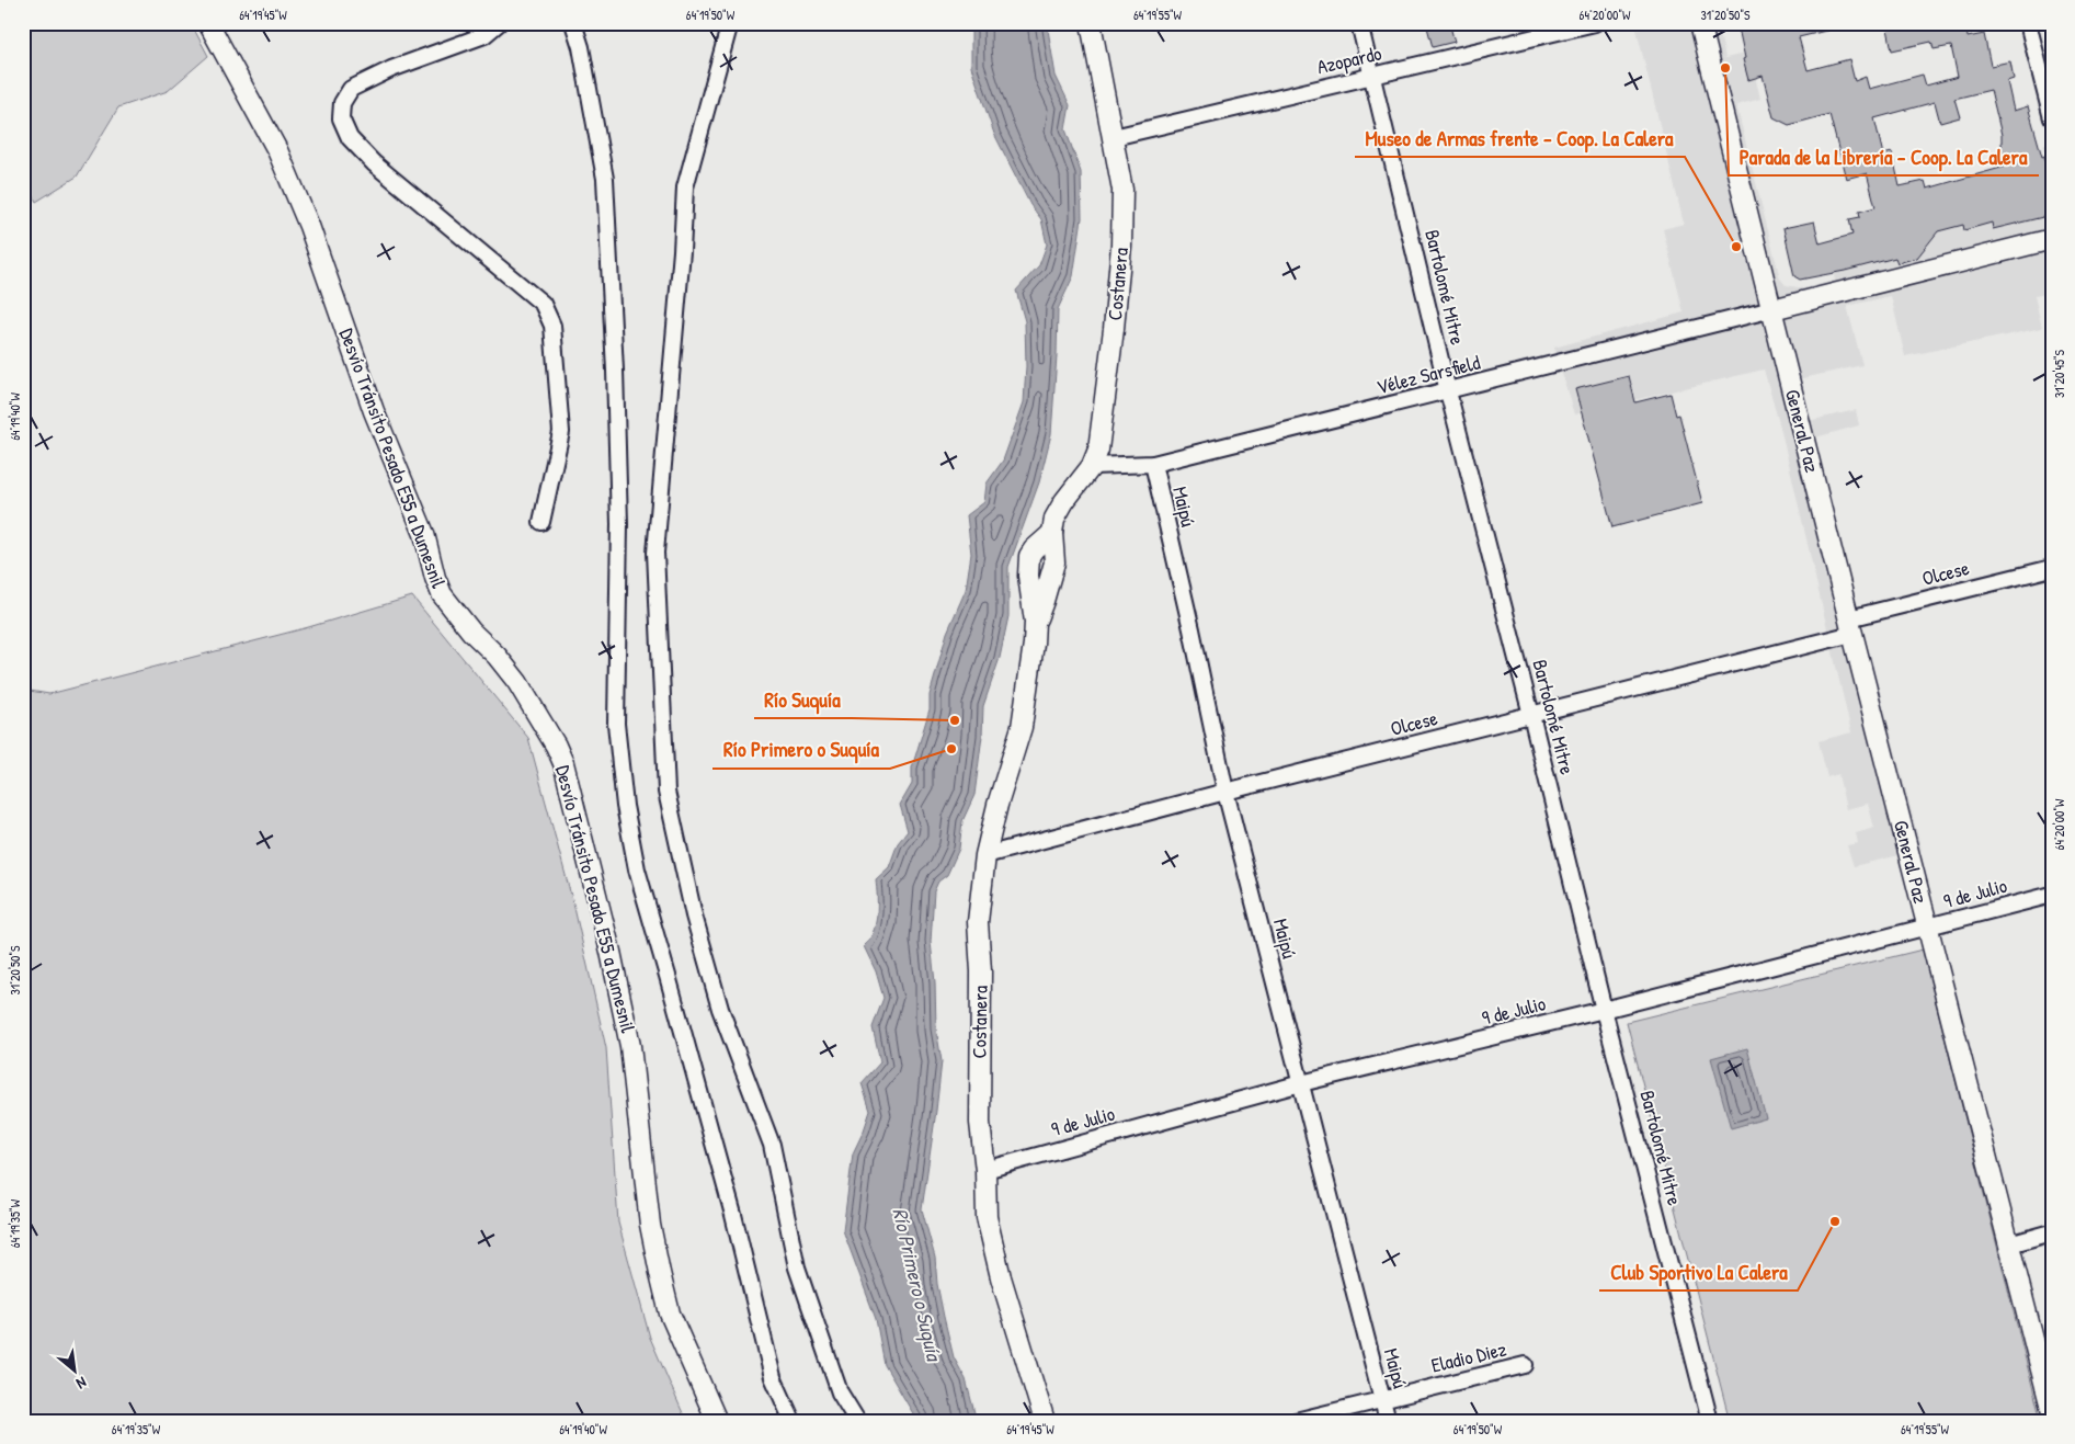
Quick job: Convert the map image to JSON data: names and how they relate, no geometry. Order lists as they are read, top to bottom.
{
  "streets": {
    "street": [
      "Azopardo",
      "Costanera",
      "Bartolomé Mitre",
      "Vélez Sarsfield",
      "General Paz",
      "Desvío Tránsito Pesado E55 a Dumesnil",
      "Maipú",
      "Olcese",
      "9 de Julio",
      "Eladio Diez"
    ]
  },
  "crossings": [
    ["Azopardo", "Costanera"],
    ["Azopardo", "Bartolomé Mitre"],
    ["Costanera", "Vélez Sarsfield"],
    ["Costanera", "Olcese"],
    ["Costanera", "9 de Julio"],
    ["Bartolomé Mitre", "Vélez Sarsfield"],
    ["Bartolomé Mitre", "Olcese"],
    ["Bartolomé Mitre", "9 de Julio"],
    ["Vélez Sarsfield", "General Paz"],
    ["Vélez Sarsfield", "Maipú"],
    ["General Paz", "Olcese"],
    ["General Paz", "9 de Julio"],
    ["Maipú", "Olcese"],
    ["Maipú", "9 de Julio"],
    ["Maipú", "Eladio Diez"]
  ],
  "water": ["Río Primero o Suquía"],
  "places": [
    "Parada de la Librería - Coop. La Calera",
    "Museo de Armas frente - Coop. La Calera",
    "Río Suquía",
    "Río Primero o Suquía",
    "Club Sportivo La Calera"
  ],
  "north": "bottom right",
  "coordinates": [
    "64°19'45\"W",
    "64°19'50\"W",
    "64°19'55\"W",
    "64°20'00\"W",
    "31°20'50\"S",
    "31°20'45\"S",
    "64°19'40\"W",
    "64°19'35\"W"
  ]
}
